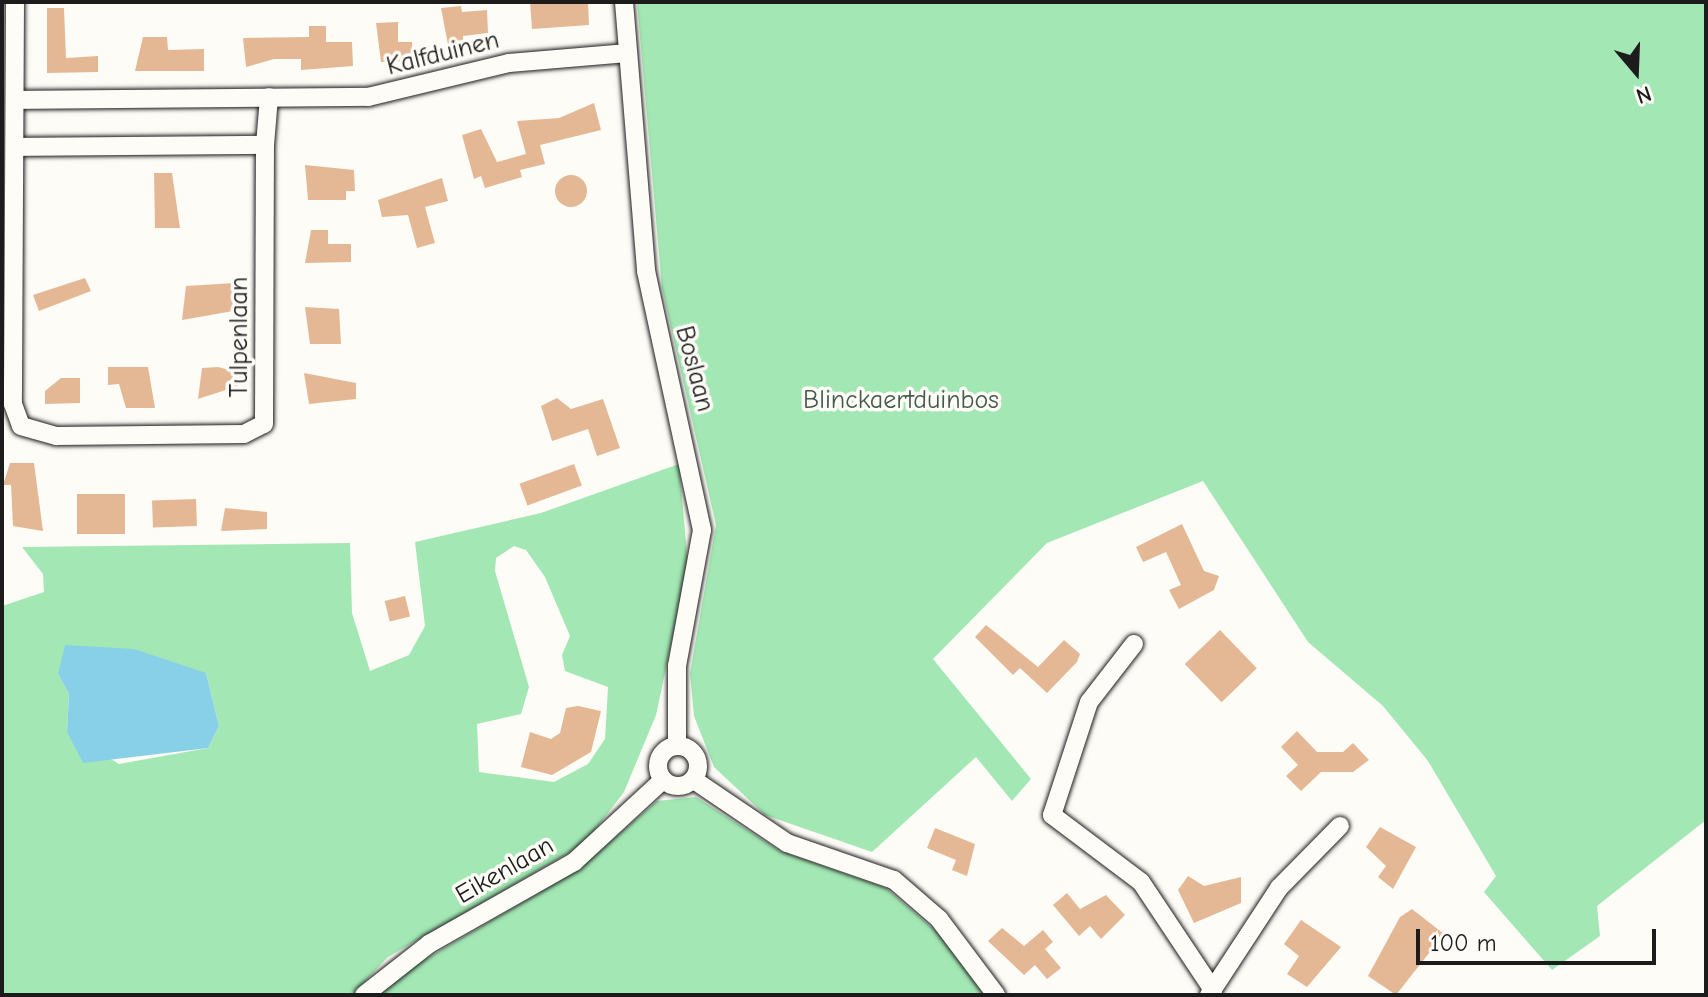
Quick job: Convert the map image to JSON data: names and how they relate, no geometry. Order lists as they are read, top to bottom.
{
  "streets": {
    "street": [
      "Kalfduinen",
      "Tulpenlaan",
      "Boslaan",
      "Eikenlaan"
    ]
  },
  "crossings": [
    ["Kalfduinen", "Boslaan"],
    ["Boslaan", "Eikenlaan"]
  ],
  "parks": ["Blinckaertduinbos"],
  "scale_bar": "100 m",
  "north": "bottom"
}
